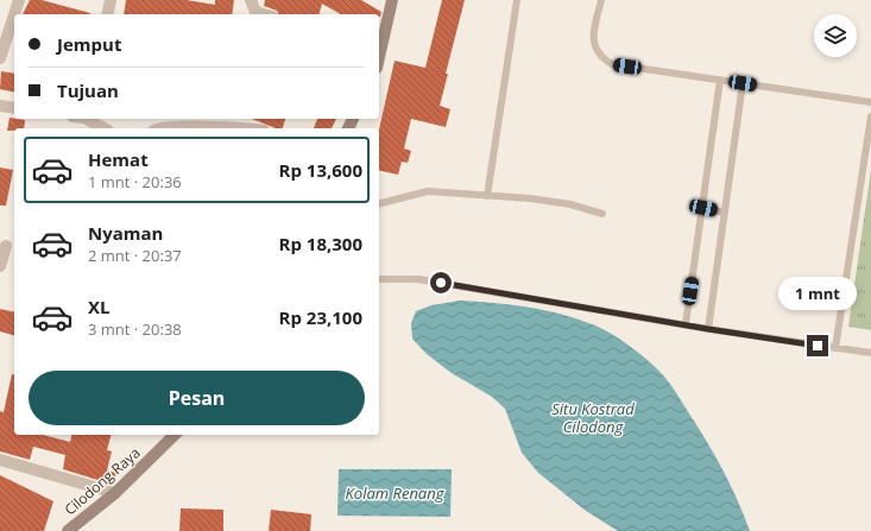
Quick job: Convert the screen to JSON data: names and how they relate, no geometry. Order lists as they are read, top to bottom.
{
  "streets": {
    "street": ["Cilodong Raya"]
  },
  "water": ["Situ Kostrad Cilodong", "Kolam Renang"],
  "page": {
    "banner": ["Jemput", "Tujuan"],
    "list": [
      {
        "name": "Hemat",
        "note": "1 mnt · 20:36",
        "value": "Rp 13,600"
      },
      {
        "name": "Nyaman",
        "note": "2 mnt · 20:37",
        "value": "Rp 18,300"
      },
      {
        "name": "XL",
        "note": "3 mnt · 20:38",
        "value": "Rp 23,100"
      }
    ],
    "bubble": "1 mnt",
    "buttons": "Pesan"
  }
}
